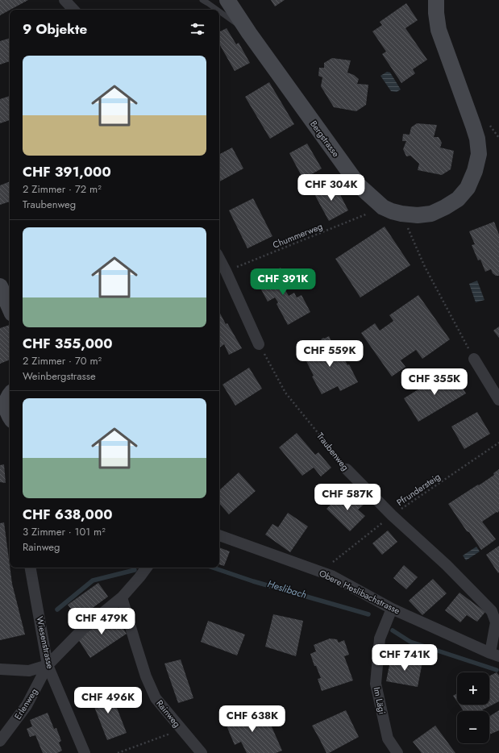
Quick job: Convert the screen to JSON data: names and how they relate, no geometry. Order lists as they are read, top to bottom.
{
  "streets": {
    "street": [
      "Bergstrasse",
      "Traubenweg",
      "Obere Heslibachstrasse",
      "Wiesenstrasse",
      "Im Lägi",
      "Erlenweg",
      "Rainweg"
    ],
    "path": ["Chummerweg", "Pfrundersteig"]
  },
  "crossings": [
    ["Bergstrasse", "Chummerweg"],
    ["Traubenweg", "Pfrundersteig"],
    ["Traubenweg", "Obere Heslibachstrasse"],
    ["Obere Heslibachstrasse", "Im Lägi"],
    ["Wiesenstrasse", "Erlenweg"]
  ],
  "water": ["Heslibach"],
  "page": {
    "heading": "9 Objekte",
    "list": [
      {
        "name": "CHF 391,000",
        "note": "2 Zimmer · 72 m² · Traubenweg"
      },
      {
        "name": "CHF 355,000",
        "note": "2 Zimmer · 70 m² · Weinbergstrasse"
      },
      {
        "name": "CHF 638,000",
        "note": "3 Zimmer · 101 m² · Rainweg"
      }
    ],
    "price": [
      "CHF 304K",
      "CHF 391K",
      "CHF 559K",
      "CHF 355K",
      "CHF 587K",
      "CHF 479K",
      "CHF 741K",
      "CHF 496K",
      "CHF 638K"
    ],
    "map_buttons": ["+", "−"]
  }
}
